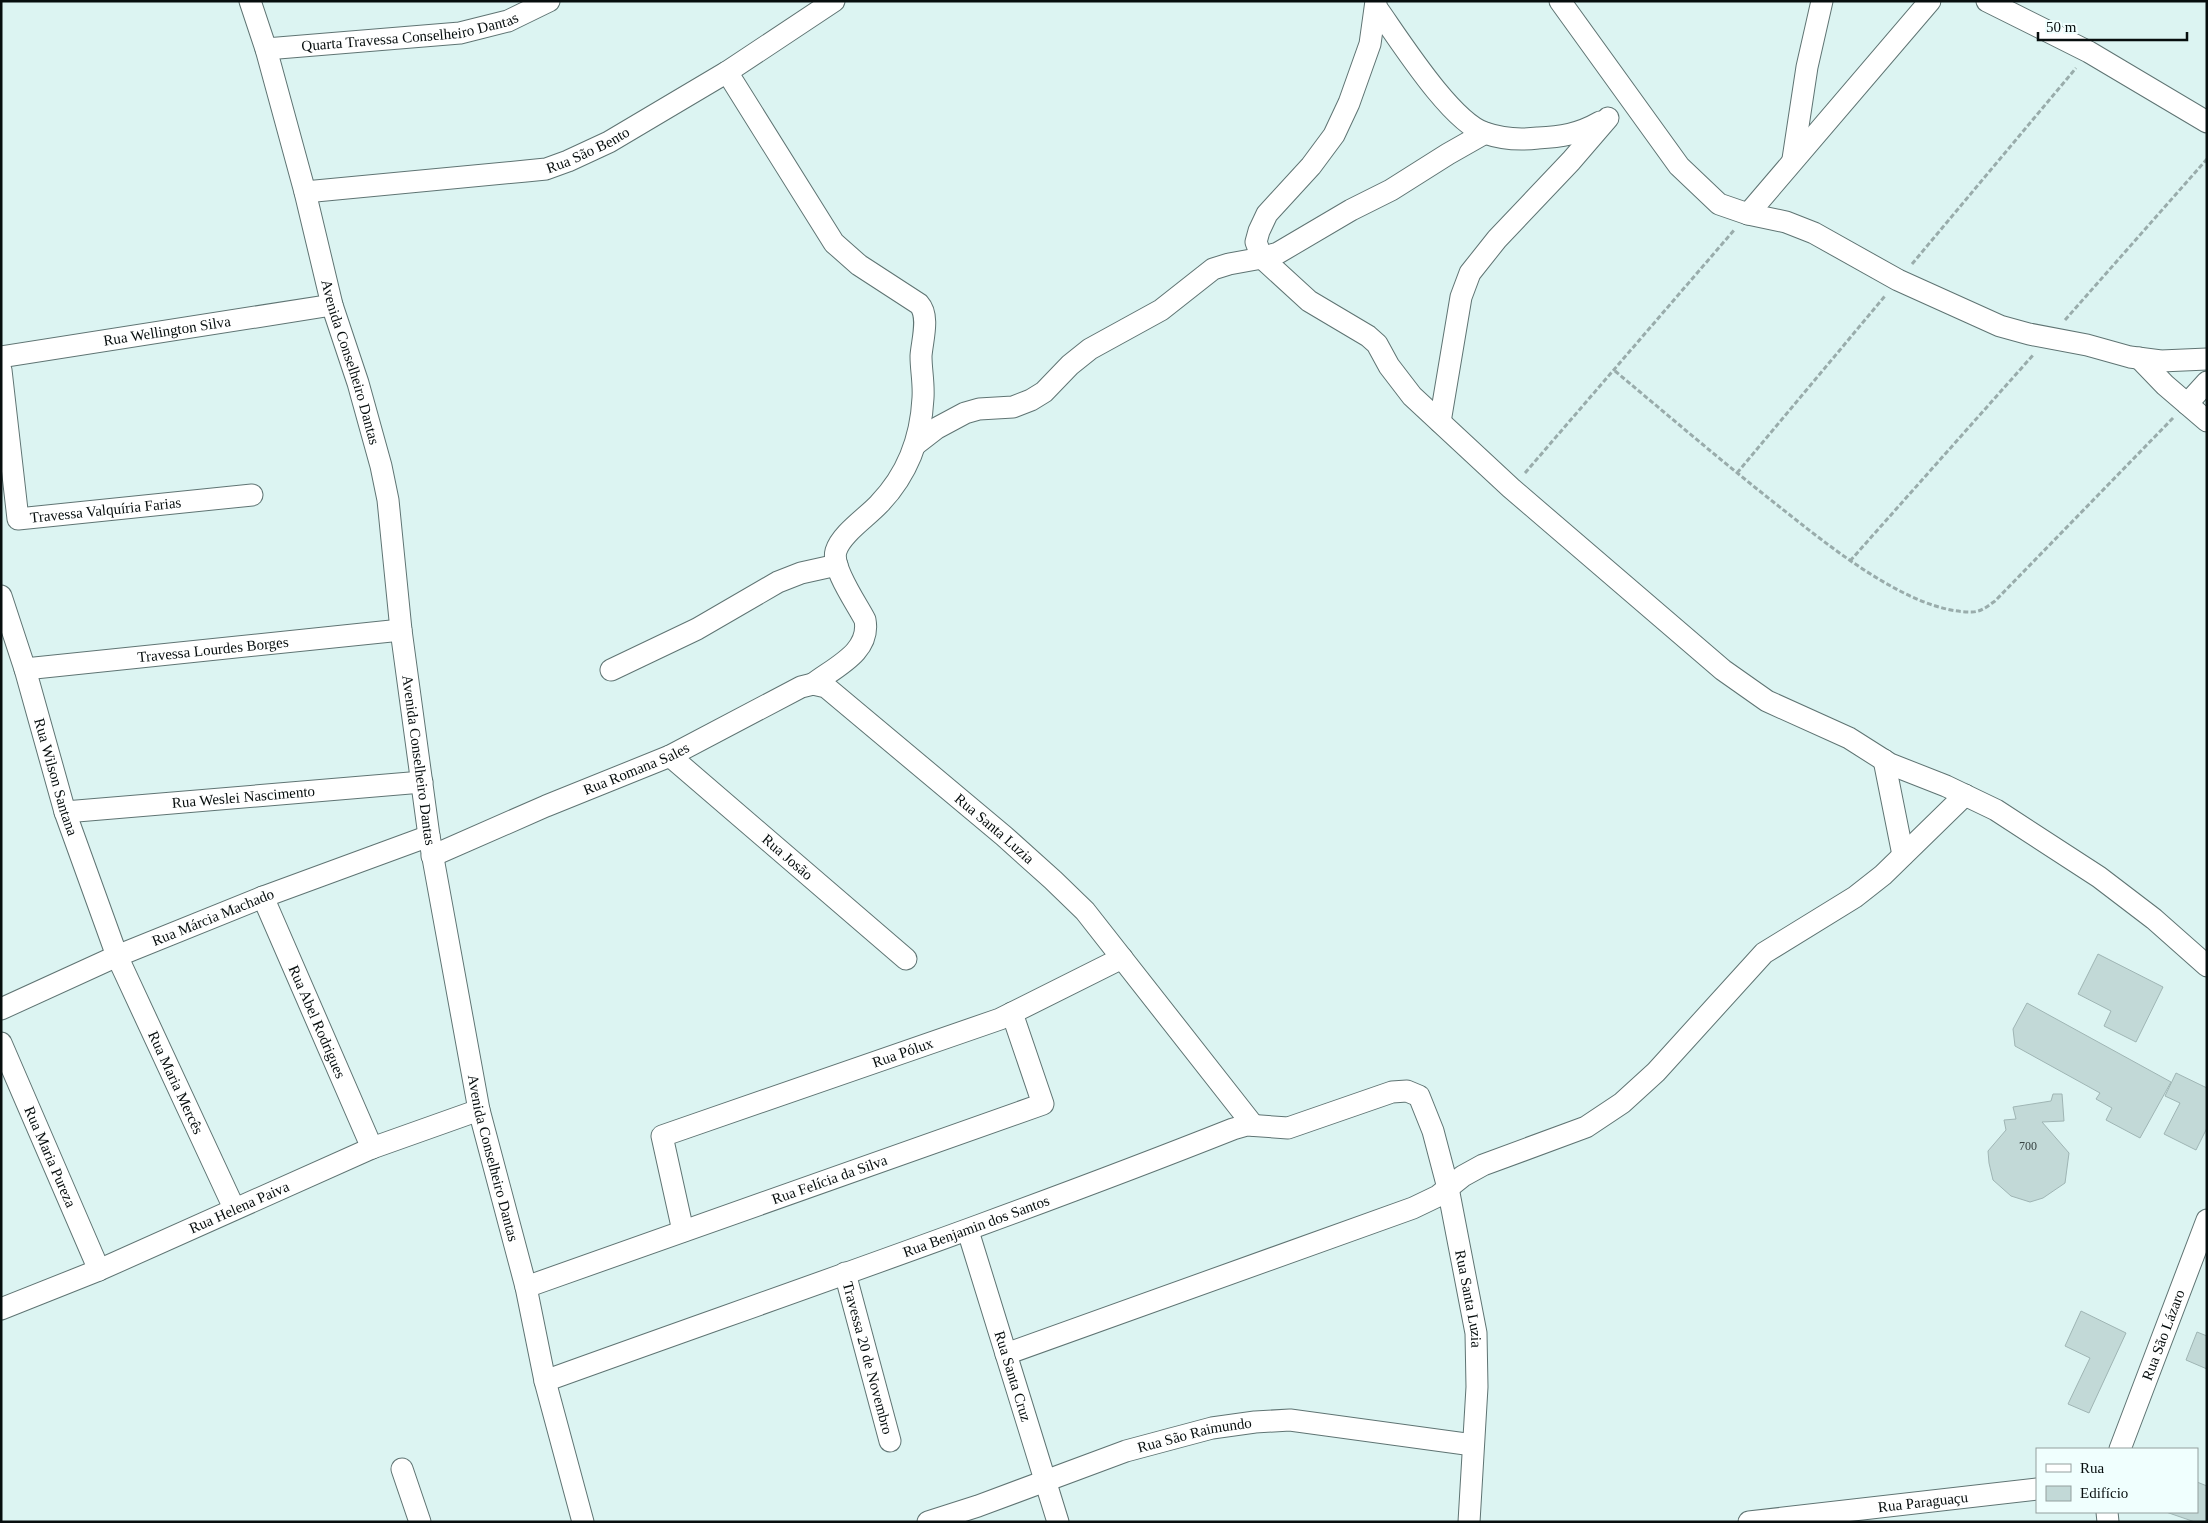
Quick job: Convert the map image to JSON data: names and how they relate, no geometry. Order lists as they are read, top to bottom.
{
  "streets": {
    "street": [
      "Quarta Travessa Conselheiro Dantas",
      "Rua São Bento",
      "Rua Wellington Silva",
      "Avenida Conselheiro Dantas",
      "Travessa Valquíria Farias",
      "Travessa Lourdes Borges",
      "Rua Romana Sales",
      "Rua Wilson Santana",
      "Rua Weslei Nascimento",
      "Rua Santa Luzia",
      "Rua Josão",
      "Rua Márcia Machado",
      "Rua Abel Rodrigues",
      "Rua Pólux",
      "Rua Maria Mercês",
      "Rua Maria Pureza",
      "Rua Felícia da Silva",
      "Rua Helena Paiva",
      "Rua Benjamin dos Santos",
      "Rua São Lázaro",
      "Travessa 20 de Novembro",
      "Rua Santa Cruz",
      "Rua São Raimundo",
      "Rua Paraguaçu"
    ]
  },
  "crossings": [
    ["Quarta Travessa Conselheiro Dantas", "Avenida Conselheiro Dantas"],
    ["Rua São Bento", "Avenida Conselheiro Dantas"],
    ["Rua Wellington Silva", "Avenida Conselheiro Dantas"],
    ["Avenida Conselheiro Dantas", "Travessa Lourdes Borges"],
    ["Avenida Conselheiro Dantas", "Rua Romana Sales"],
    ["Avenida Conselheiro Dantas", "Rua Weslei Nascimento"],
    ["Avenida Conselheiro Dantas", "Rua Márcia Machado"],
    ["Avenida Conselheiro Dantas", "Rua Felícia da Silva"],
    ["Avenida Conselheiro Dantas", "Rua Helena Paiva"],
    ["Avenida Conselheiro Dantas", "Rua Benjamin dos Santos"],
    ["Travessa Lourdes Borges", "Rua Wilson Santana"],
    ["Rua Romana Sales", "Rua Santa Luzia"],
    ["Rua Romana Sales", "Rua Josão"],
    ["Rua Romana Sales", "Rua Márcia Machado"],
    ["Rua Wilson Santana", "Rua Weslei Nascimento"],
    ["Rua Wilson Santana", "Rua Márcia Machado"],
    ["Rua Wilson Santana", "Rua Maria Mercês"],
    ["Rua Santa Luzia", "Rua Pólux"],
    ["Rua Santa Luzia", "Rua Benjamin dos Santos"],
    ["Rua Santa Luzia", "Rua São Raimundo"],
    ["Rua Márcia Machado", "Rua Abel Rodrigues"],
    ["Rua Márcia Machado", "Rua Maria Mercês"],
    ["Rua Abel Rodrigues", "Rua Helena Paiva"],
    ["Rua Pólux", "Rua Felícia da Silva"],
    ["Rua Maria Mercês", "Rua Helena Paiva"],
    ["Rua Maria Pureza", "Rua Helena Paiva"],
    ["Rua Benjamin dos Santos", "Travessa 20 de Novembro"],
    ["Rua Benjamin dos Santos", "Rua Santa Cruz"],
    ["Rua Santa Cruz", "Rua São Raimundo"]
  ],
  "house_numbers": ["700"],
  "legend": ["Rua", "Edifício"],
  "scale_bar": "50 m"
}
